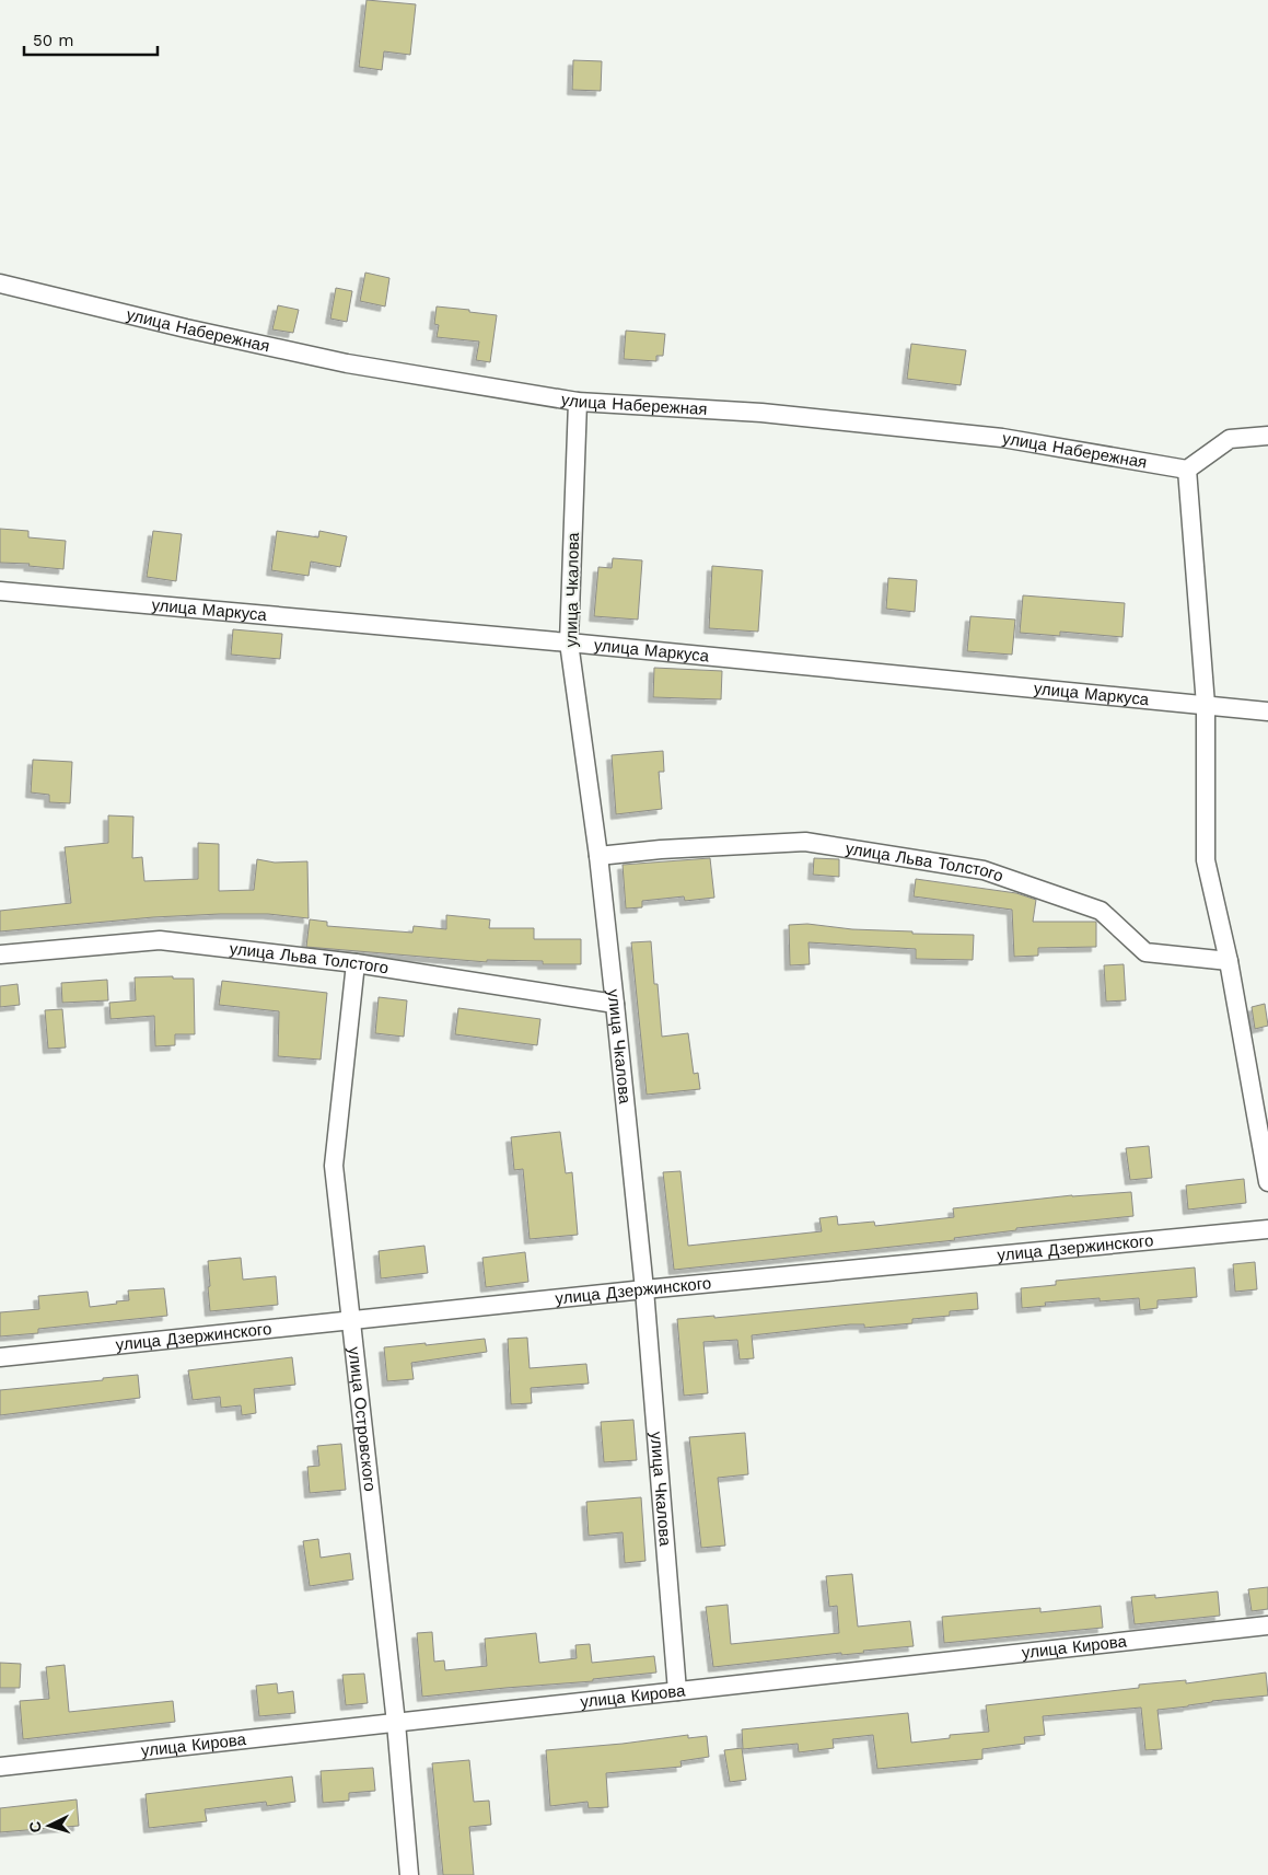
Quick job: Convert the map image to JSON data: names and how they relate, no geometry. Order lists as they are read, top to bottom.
{
  "streets": {
    "street": [
      "улица Набережная",
      "улица Чкалова",
      "улица Маркуса",
      "улица Льва Толстого",
      "улица Дзержинского",
      "улица Островского",
      "улица Кирова"
    ]
  },
  "crossings": [
    ["улица Набережная", "улица Чкалова"],
    ["улица Чкалова", "улица Маркуса"],
    ["улица Чкалова", "улица Льва Толстого"],
    ["улица Чкалова", "улица Дзержинского"],
    ["улица Чкалова", "улица Кирова"],
    ["улица Льва Толстого", "улица Островского"],
    ["улица Дзержинского", "улица Островского"],
    ["улица Островского", "улица Кирова"]
  ],
  "scale_bar": "50 m",
  "north": "left"
}
